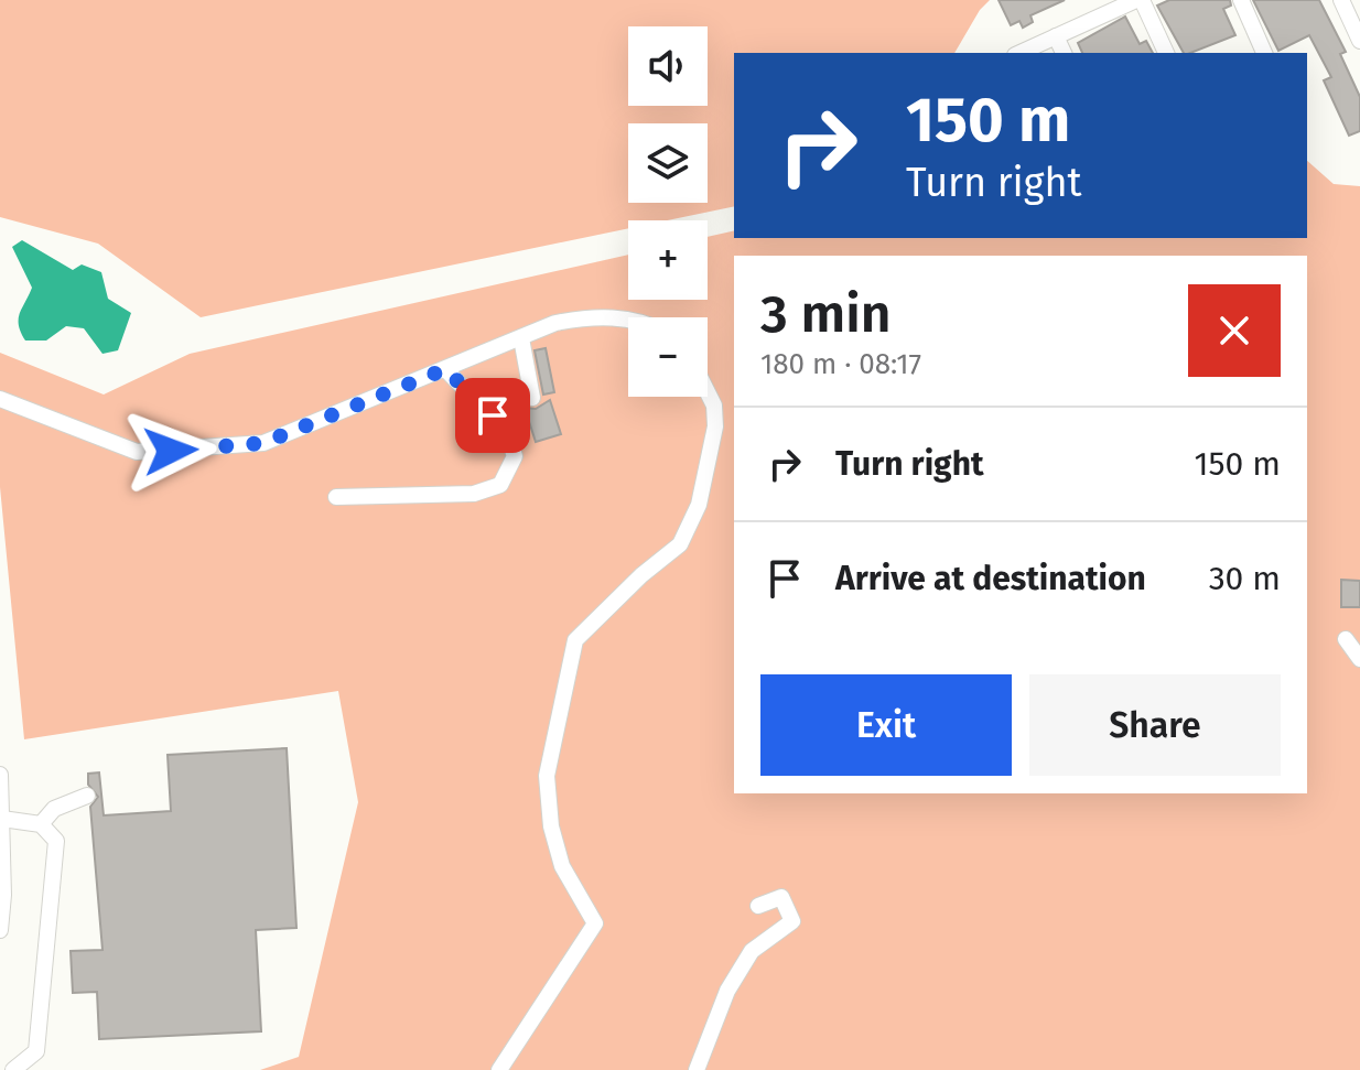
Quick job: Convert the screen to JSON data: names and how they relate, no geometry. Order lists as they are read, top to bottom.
{
  "page": {
    "map_buttons": ["+", "−"],
    "turn": ["150 m", "Turn right"],
    "heading": ["3 min", "180 m · 08:17"],
    "list": [
      {
        "name": "Turn right",
        "value": "150 m"
      },
      {
        "name": "Arrive at destination",
        "value": "30 m"
      }
    ],
    "buttons": ["Exit", "Share"]
  }
}
